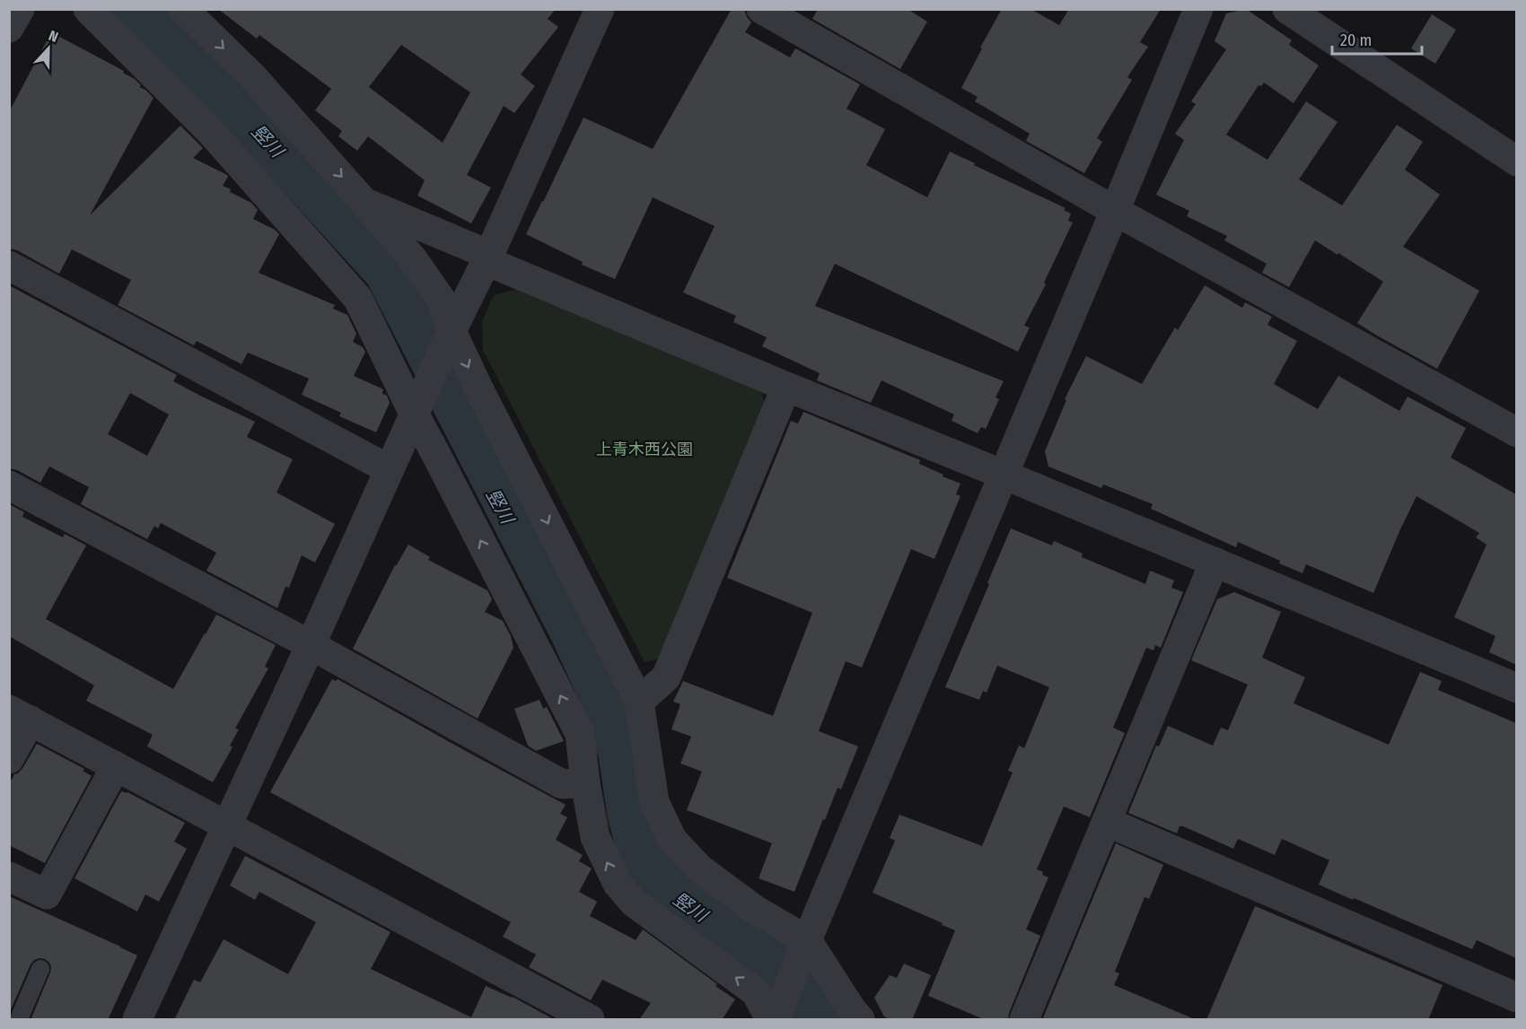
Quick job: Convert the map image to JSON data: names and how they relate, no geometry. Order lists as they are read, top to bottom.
{
  "water": ["竪川"],
  "parks": ["上青木西公園"],
  "scale_bar": "20 m",
  "north": "top"
}
